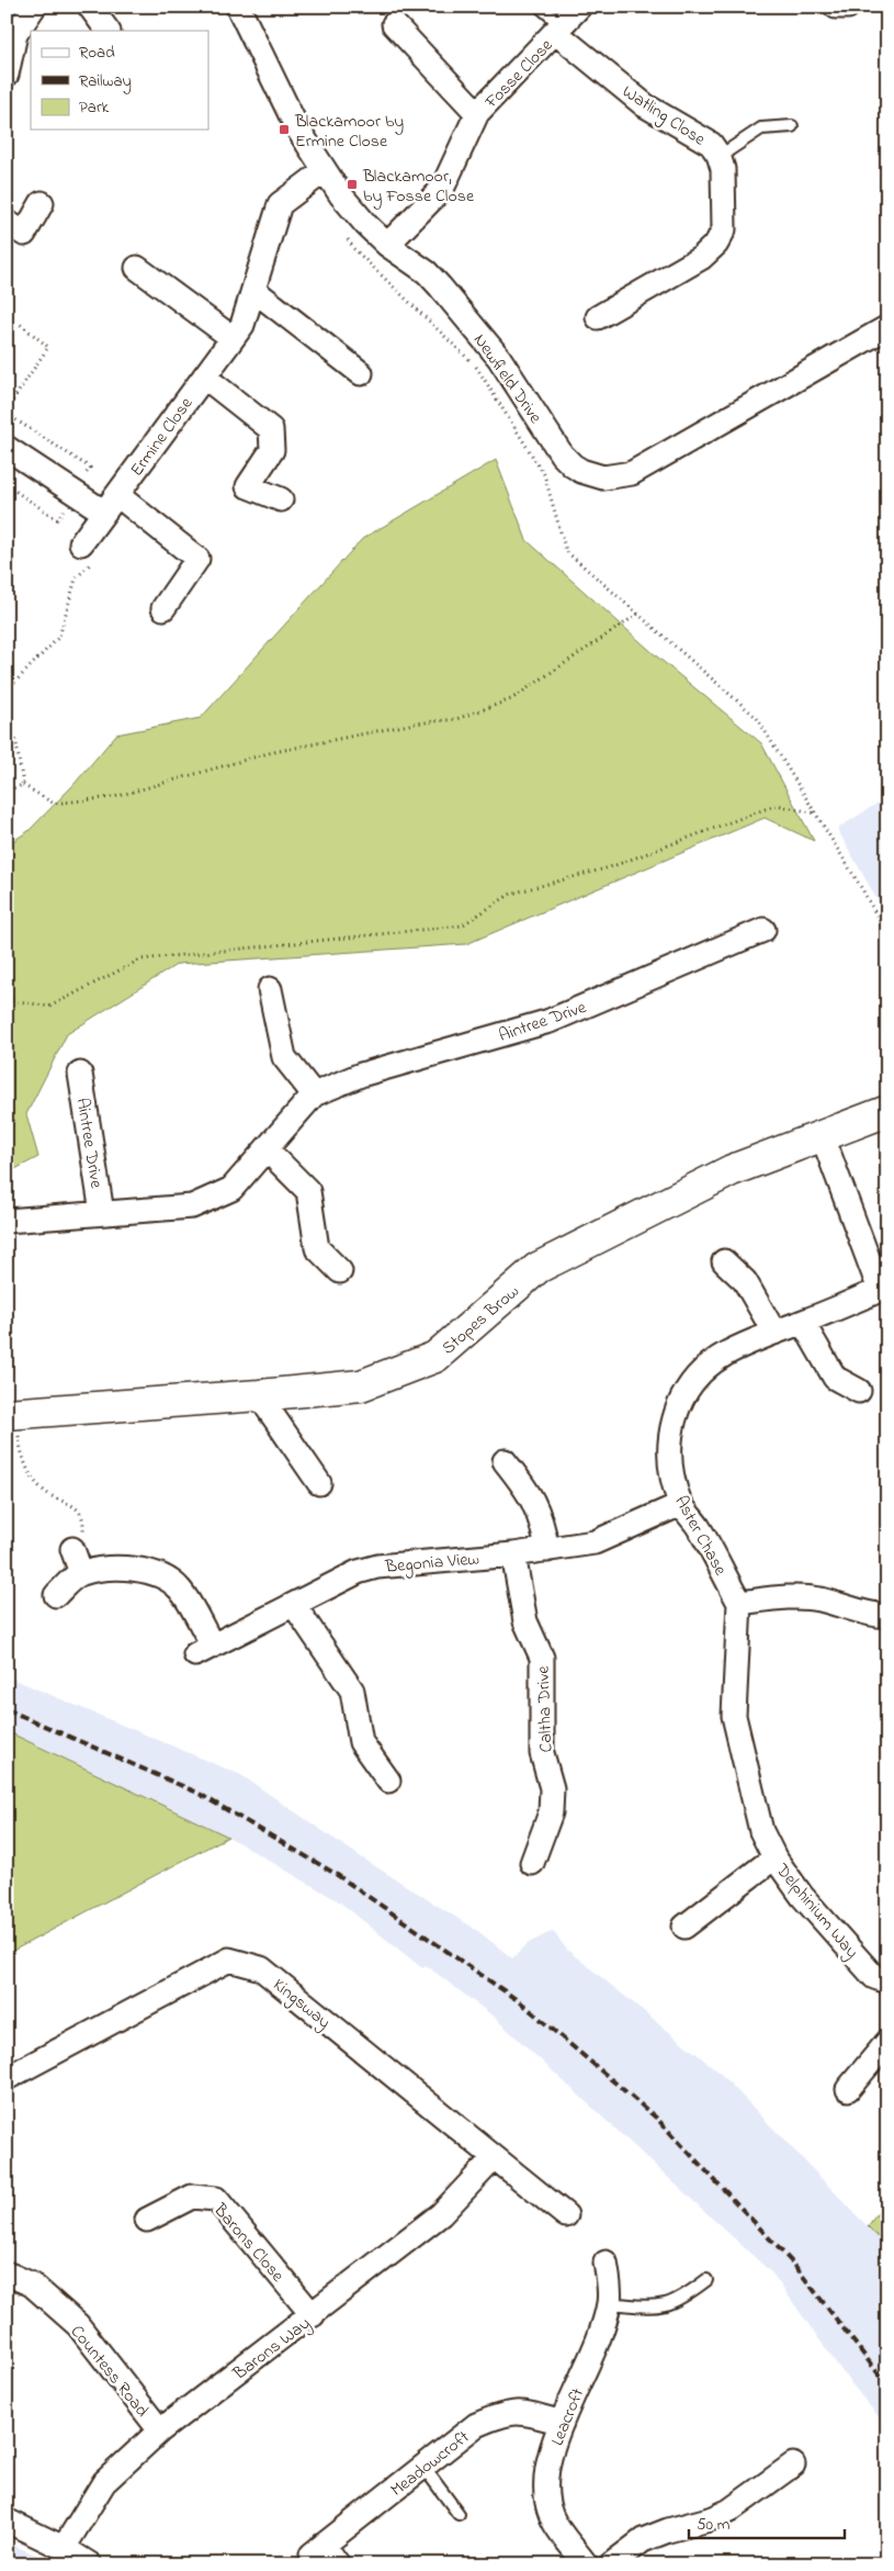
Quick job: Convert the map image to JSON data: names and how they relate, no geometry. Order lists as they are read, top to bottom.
{
  "streets": {
    "main road": ["Stopes Brow"],
    "street": [
      "Fosse Close",
      "Watling Close",
      "Newfield Drive",
      "Ermine Close",
      "Aintree Drive",
      "Aster Chase",
      "Begonia View",
      "Caltha Drive",
      "Delphinium Way",
      "Kingsway",
      "Barons Close",
      "Barons Way",
      "Countess Road",
      "Leacroft",
      "Meadowcroft"
    ]
  },
  "crossings": [
    ["Fosse Close", "Watling Close"],
    ["Fosse Close", "Newfield Drive"],
    ["Newfield Drive", "Ermine Close"],
    ["Stopes Brow", "Aster Chase"],
    ["Aster Chase", "Begonia View"],
    ["Aster Chase", "Delphinium Way"],
    ["Begonia View", "Caltha Drive"],
    ["Kingsway", "Barons Way"],
    ["Barons Close", "Barons Way"],
    ["Barons Way", "Countess Road"],
    ["Leacroft", "Meadowcroft"]
  ],
  "places": {
    "transit": ["Blackamoor by Ermine Close", "Blackamoor, by Fosse Close"]
  },
  "legend": ["Road", "Railway", "Park"],
  "scale_bar": "50 m"
}
